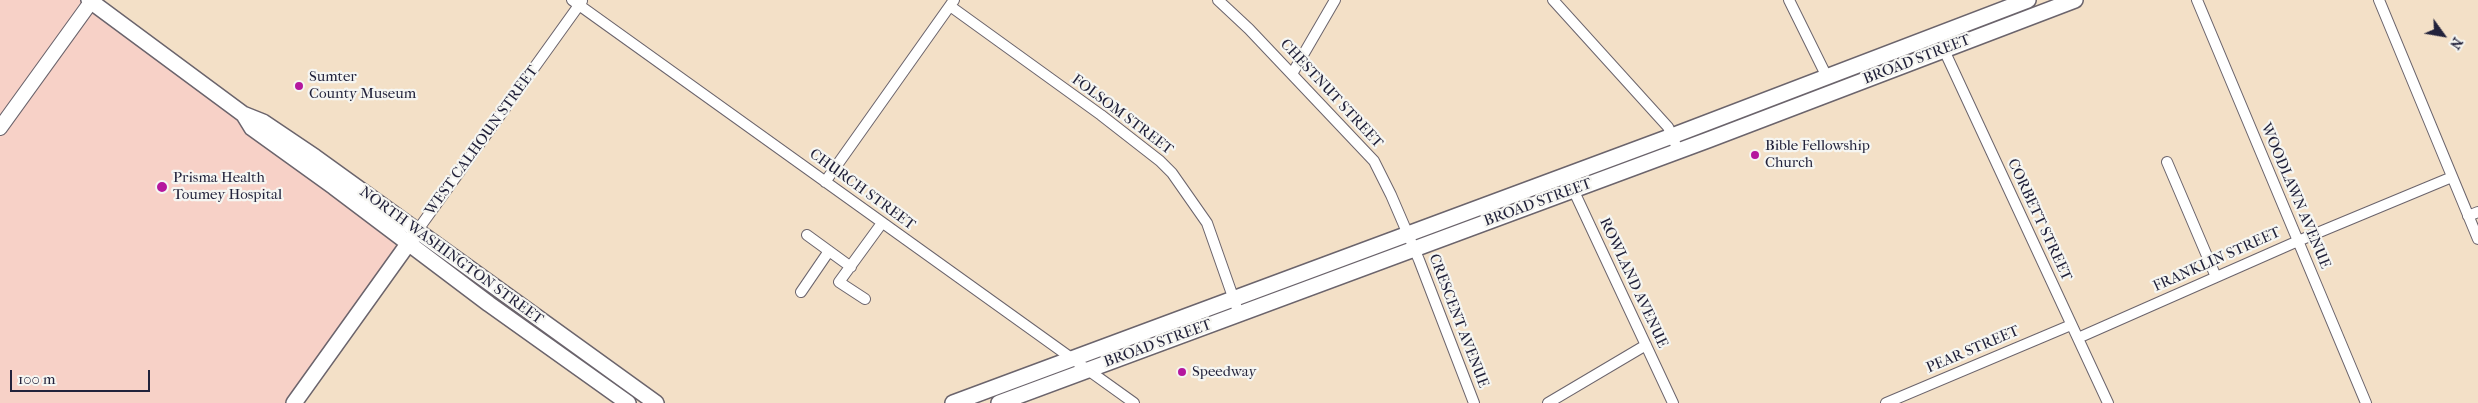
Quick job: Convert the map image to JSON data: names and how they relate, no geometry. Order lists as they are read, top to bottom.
{
  "streets": {
    "main road": ["BROAD STREET", "WEST CALHOUN STREET", "NORTH WASHINGTON STREET"],
    "street": [
      "CHESTNUT STREET",
      "FOLSOM STREET",
      "CHURCH STREET",
      "WOODLAWN AVENUE",
      "CORBETT STREET",
      "FRANKLIN STREET",
      "ROWLAND AVENUE",
      "CRESCENT AVENUE",
      "PEAR STREET"
    ]
  },
  "crossings": [
    ["BROAD STREET", "CHESTNUT STREET"],
    ["BROAD STREET", "FOLSOM STREET"],
    ["BROAD STREET", "CHURCH STREET"],
    ["BROAD STREET", "CORBETT STREET"],
    ["BROAD STREET", "ROWLAND AVENUE"],
    ["BROAD STREET", "CRESCENT AVENUE"],
    ["CHESTNUT STREET", "CRESCENT AVENUE"],
    ["WEST CALHOUN STREET", "CHURCH STREET"],
    ["WEST CALHOUN STREET", "NORTH WASHINGTON STREET"],
    ["WOODLAWN AVENUE", "FRANKLIN STREET"],
    ["CORBETT STREET", "FRANKLIN STREET"],
    ["CORBETT STREET", "PEAR STREET"]
  ],
  "places": [
    "Sumter County Museum",
    "Bible Fellowship Church",
    "Prisma Health Toumey Hospital",
    "Speedway"
  ],
  "scale_bar": "100 m",
  "north": "bottom right"
}
